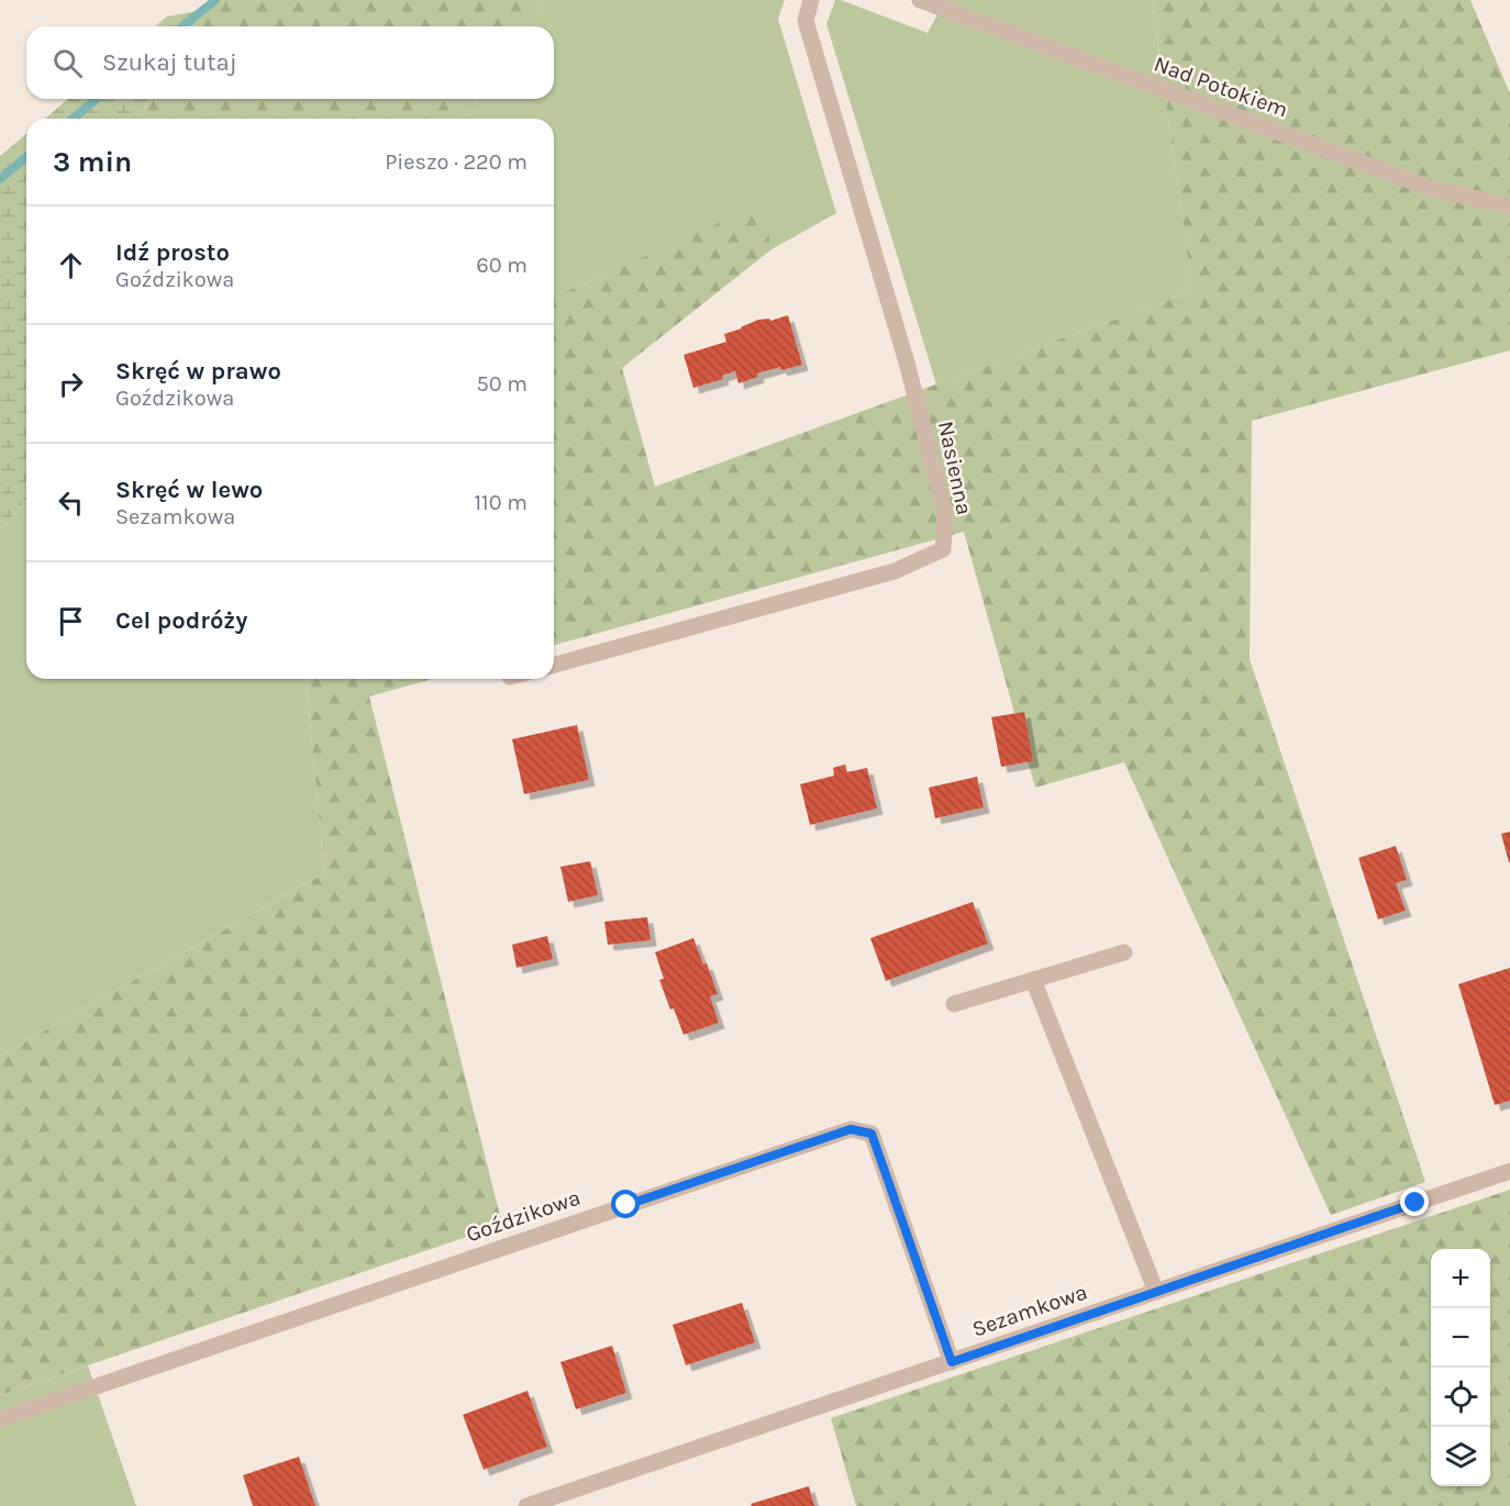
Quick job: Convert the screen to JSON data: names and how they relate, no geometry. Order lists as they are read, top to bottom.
{
  "streets": {
    "street": [
      "Nad Potokiem",
      "Nasienna",
      "Goździkowa",
      "Sezamkowa"
    ]
  },
  "crossings": [
    ["Goździkowa", "Sezamkowa"]
  ],
  "page": {
    "search": "Szukaj tutaj",
    "heading": ["3 min", "Pieszo · 220 m"],
    "list": [
      ["Idź prosto", "Goździkowa", "60 m"],
      ["Skręć w prawo", "Goździkowa", "50 m"],
      ["Skręć w lewo", "Sezamkowa", "110 m"],
      "Cel podróży"
    ],
    "map_buttons": ["+", "−"]
  }
}
